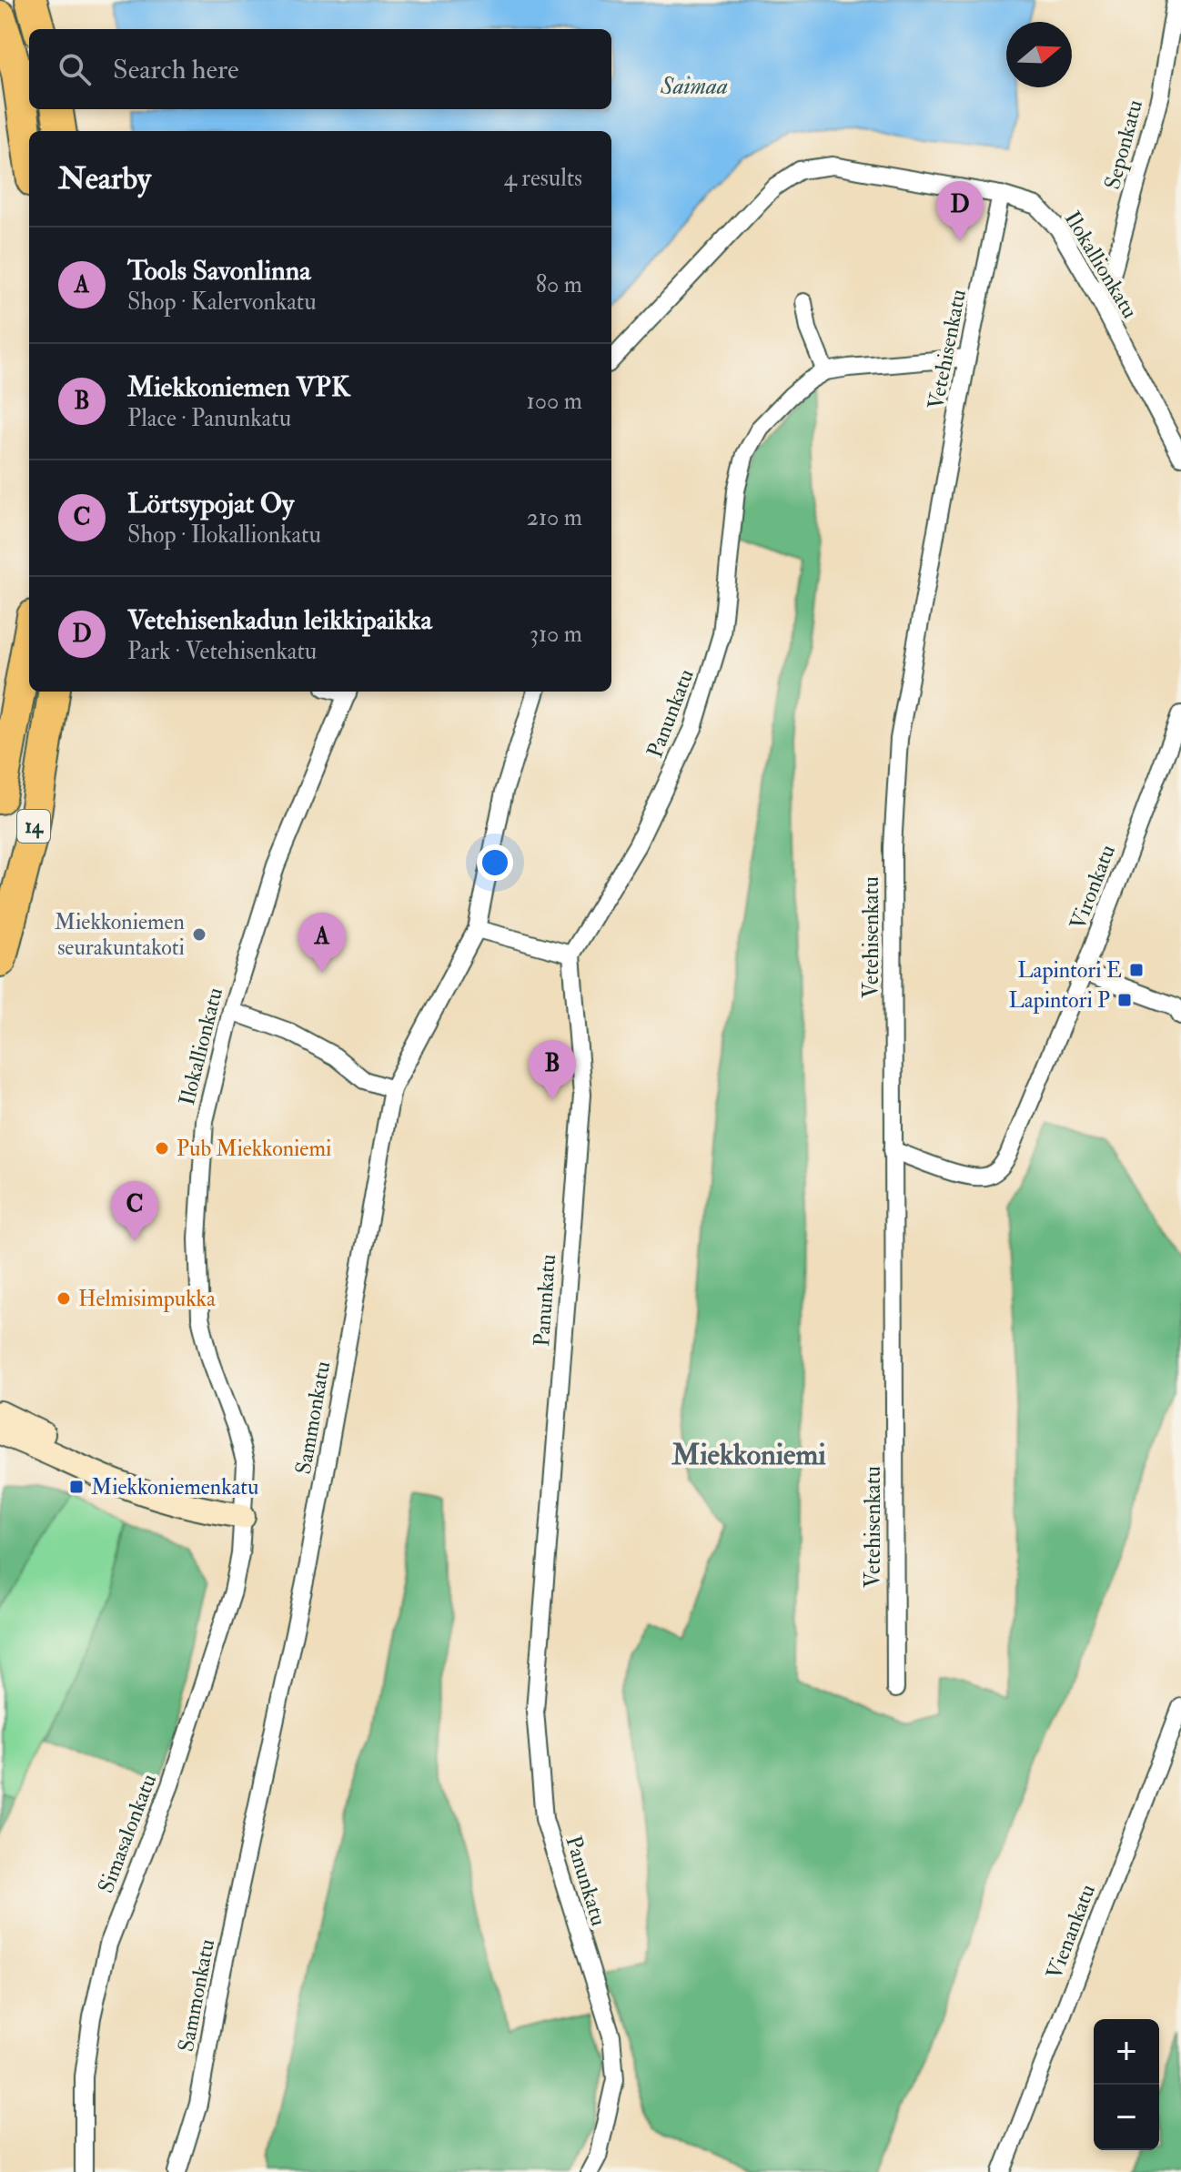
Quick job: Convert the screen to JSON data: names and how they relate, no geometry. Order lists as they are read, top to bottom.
{
  "streets": {
    "highway": ["14"],
    "street": [
      "Seponkatu",
      "Ilokallionkatu",
      "Vetehisenkatu",
      "Panunkatu",
      "Vironkatu",
      "Sammonkatu",
      "Simasalonkatu",
      "Vienankatu"
    ]
  },
  "crossings": [
    ["Seponkatu", "Ilokallionkatu"],
    ["Ilokallionkatu", "Vetehisenkatu"],
    ["Ilokallionkatu", "Simasalonkatu"],
    ["Vetehisenkatu", "Vironkatu"]
  ],
  "districts": ["Miekkoniemi"],
  "water": ["Saimaa"],
  "places": {
    "other": ["Miekkoniemen seurakuntakoti", "Pub Miekkoniemi", "Helmisimpukka"],
    "transit": ["Lapintori E", "Lapintori P", "Miekkoniemenkatu"]
  },
  "north": "right",
  "page": {
    "search": "Search here",
    "heading": ["Nearby", "4 results"],
    "pins": [
      "D",
      "A",
      "B",
      "C"
    ],
    "list": [
      {
        "mark": "A",
        "name": "Tools Savonlinna",
        "note": "Shop · Kalervonkatu",
        "value": "80 m"
      },
      {
        "mark": "B",
        "name": "Miekkoniemen VPK",
        "note": "Place · Panunkatu",
        "value": "100 m"
      },
      {
        "mark": "C",
        "name": "Lörtsypojat Oy",
        "note": "Shop · Ilokallionkatu",
        "value": "210 m"
      },
      {
        "mark": "D",
        "name": "Vetehisenkadun leikkipaikka",
        "note": "Park · Vetehisenkatu",
        "value": "310 m"
      }
    ],
    "map_buttons": ["+", "−"]
  }
}
